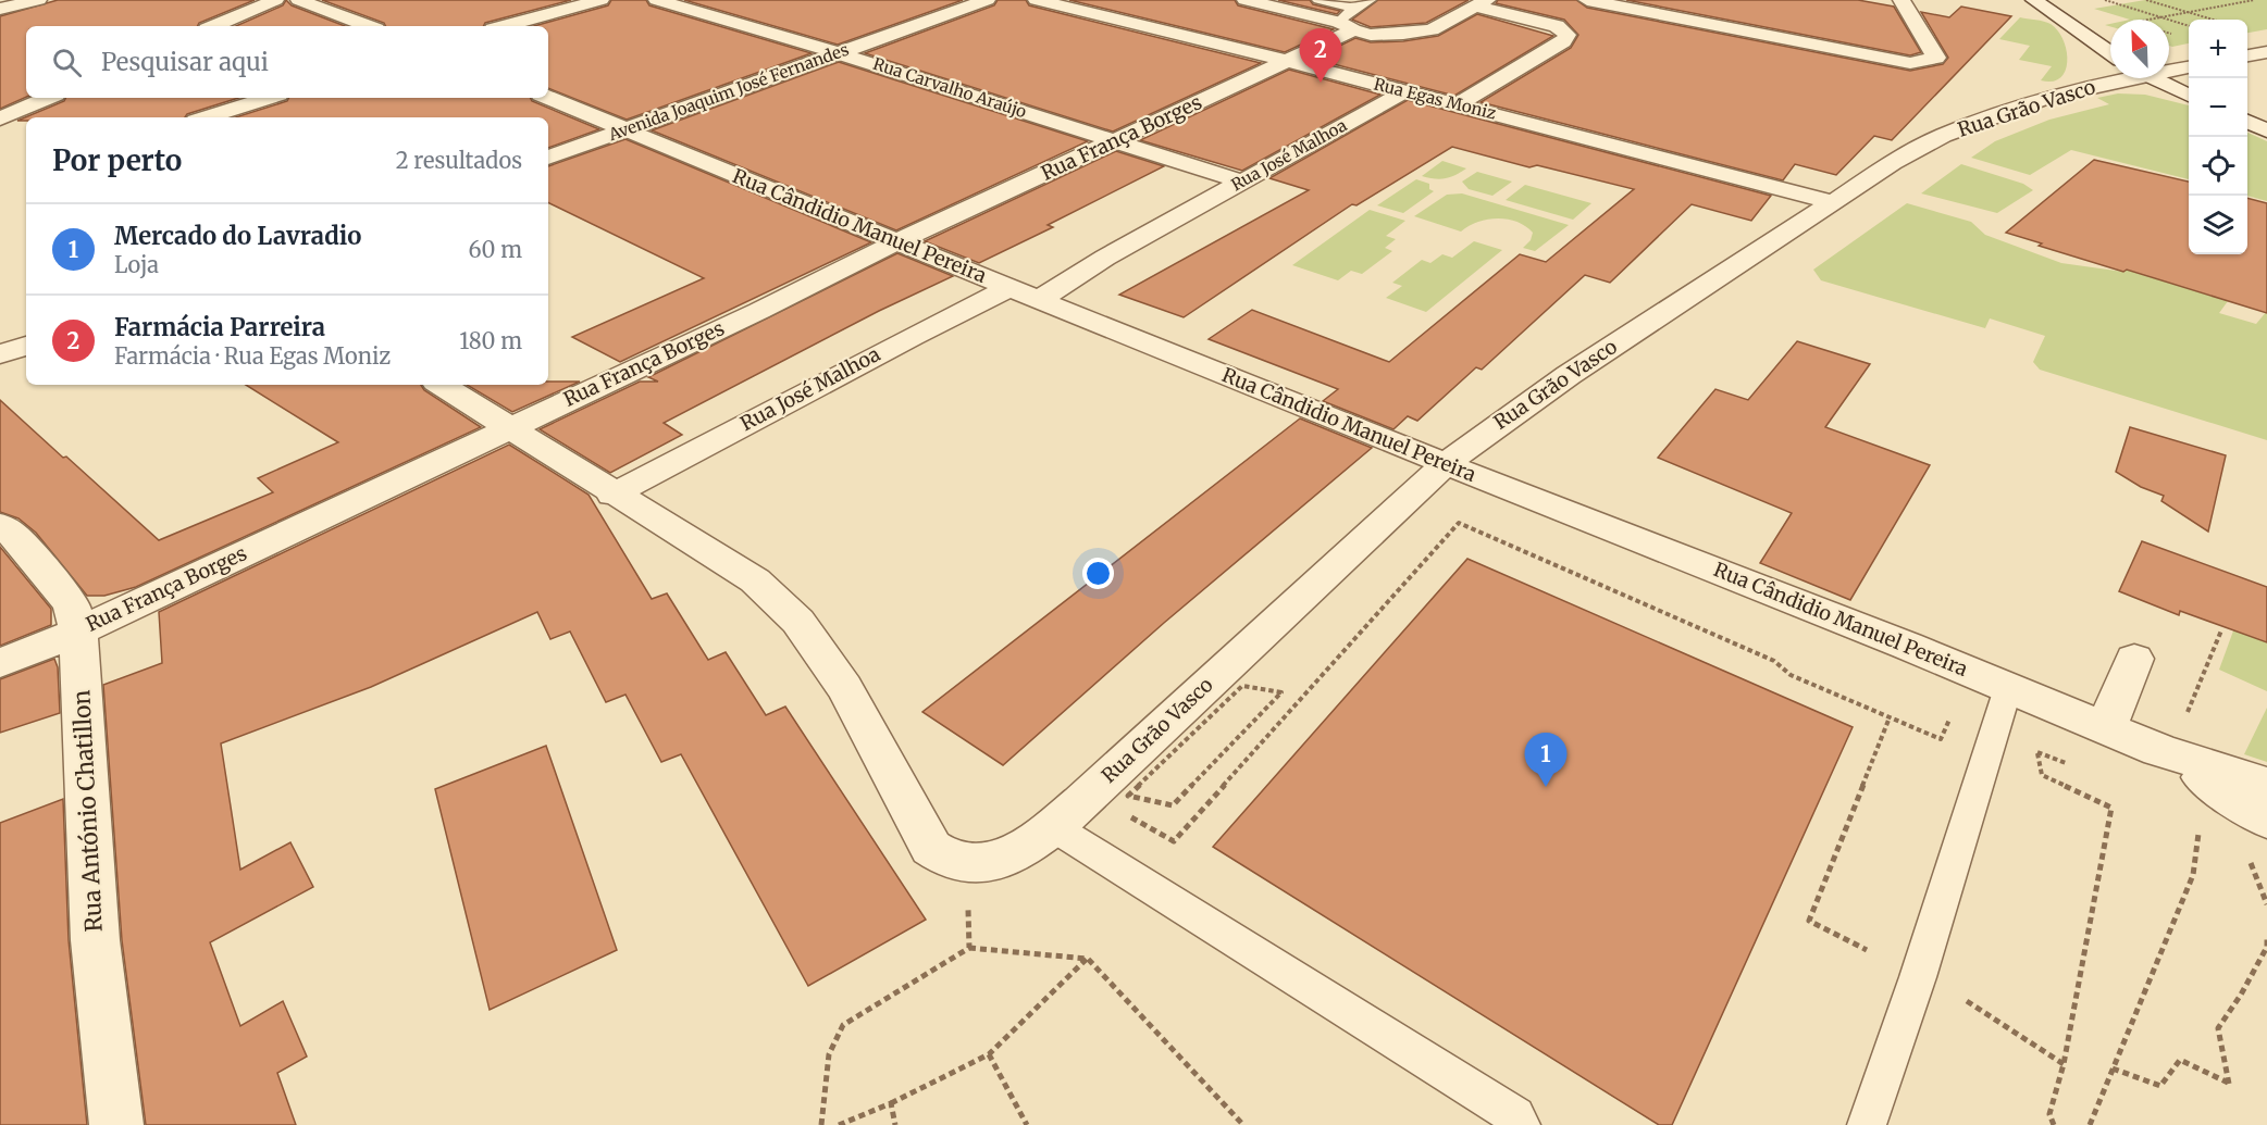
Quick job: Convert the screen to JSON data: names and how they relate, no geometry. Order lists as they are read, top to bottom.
{
  "streets": {
    "street": [
      "Rua Carvalho Araújo",
      "Avenida Joaquim José Fernandes",
      "Rua Egas Moniz",
      "Rua Grão Vasco",
      "Rua França Borges",
      "Rua José Malhoa",
      "Rua Cândidio Manuel Pereira",
      "Rua António Chatillon"
    ]
  },
  "crossings": [
    ["Rua Carvalho Araújo", "Avenida Joaquim José Fernandes"],
    ["Rua Carvalho Araújo", "Rua França Borges"],
    ["Rua Carvalho Araújo", "Rua José Malhoa"],
    ["Avenida Joaquim José Fernandes", "Rua Cândidio Manuel Pereira"],
    ["Rua Egas Moniz", "Rua Grão Vasco"],
    ["Rua Egas Moniz", "Rua França Borges"],
    ["Rua Egas Moniz", "Rua José Malhoa"],
    ["Rua Grão Vasco", "Rua Cândidio Manuel Pereira"],
    ["Rua França Borges", "Rua Cândidio Manuel Pereira"],
    ["Rua França Borges", "Rua António Chatillon"],
    ["Rua José Malhoa", "Rua Cândidio Manuel Pereira"]
  ],
  "north": "top left",
  "page": {
    "map_buttons": ["+", "−"],
    "search": "Pesquisar aqui",
    "pins": ["2", "1"],
    "heading": ["Por perto", "2 resultados"],
    "list": [
      {
        "mark": "1",
        "name": "Mercado do Lavradio",
        "note": "Loja",
        "value": "60 m"
      },
      {
        "mark": "2",
        "name": "Farmácia Parreira",
        "note": "Farmácia · Rua Egas Moniz",
        "value": "180 m"
      }
    ]
  }
}
